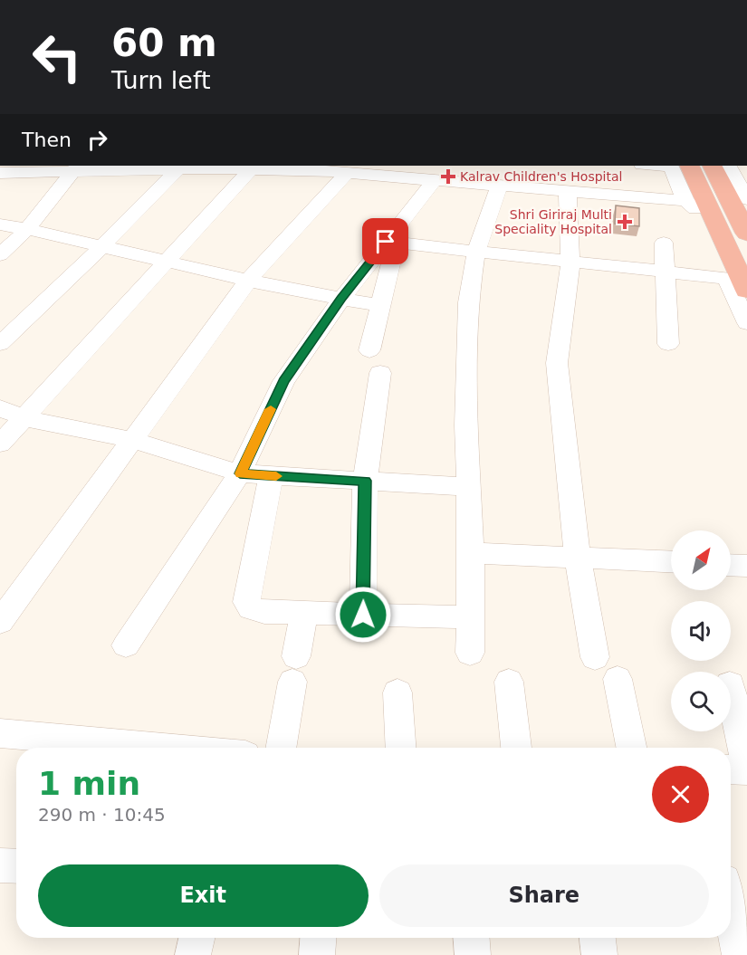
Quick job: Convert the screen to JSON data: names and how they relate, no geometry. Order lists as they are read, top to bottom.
{
  "places": {
    "health": ["Kalrav Children's Hospital", "Shri Giriraj Multi Speciality Hospital"]
  },
  "north": "top right",
  "page": {
    "turn": ["60 m", "Turn left"],
    "then": "Then",
    "heading": ["1 min", "290 m · 10:45"],
    "buttons": ["Exit", "Share"]
  }
}
